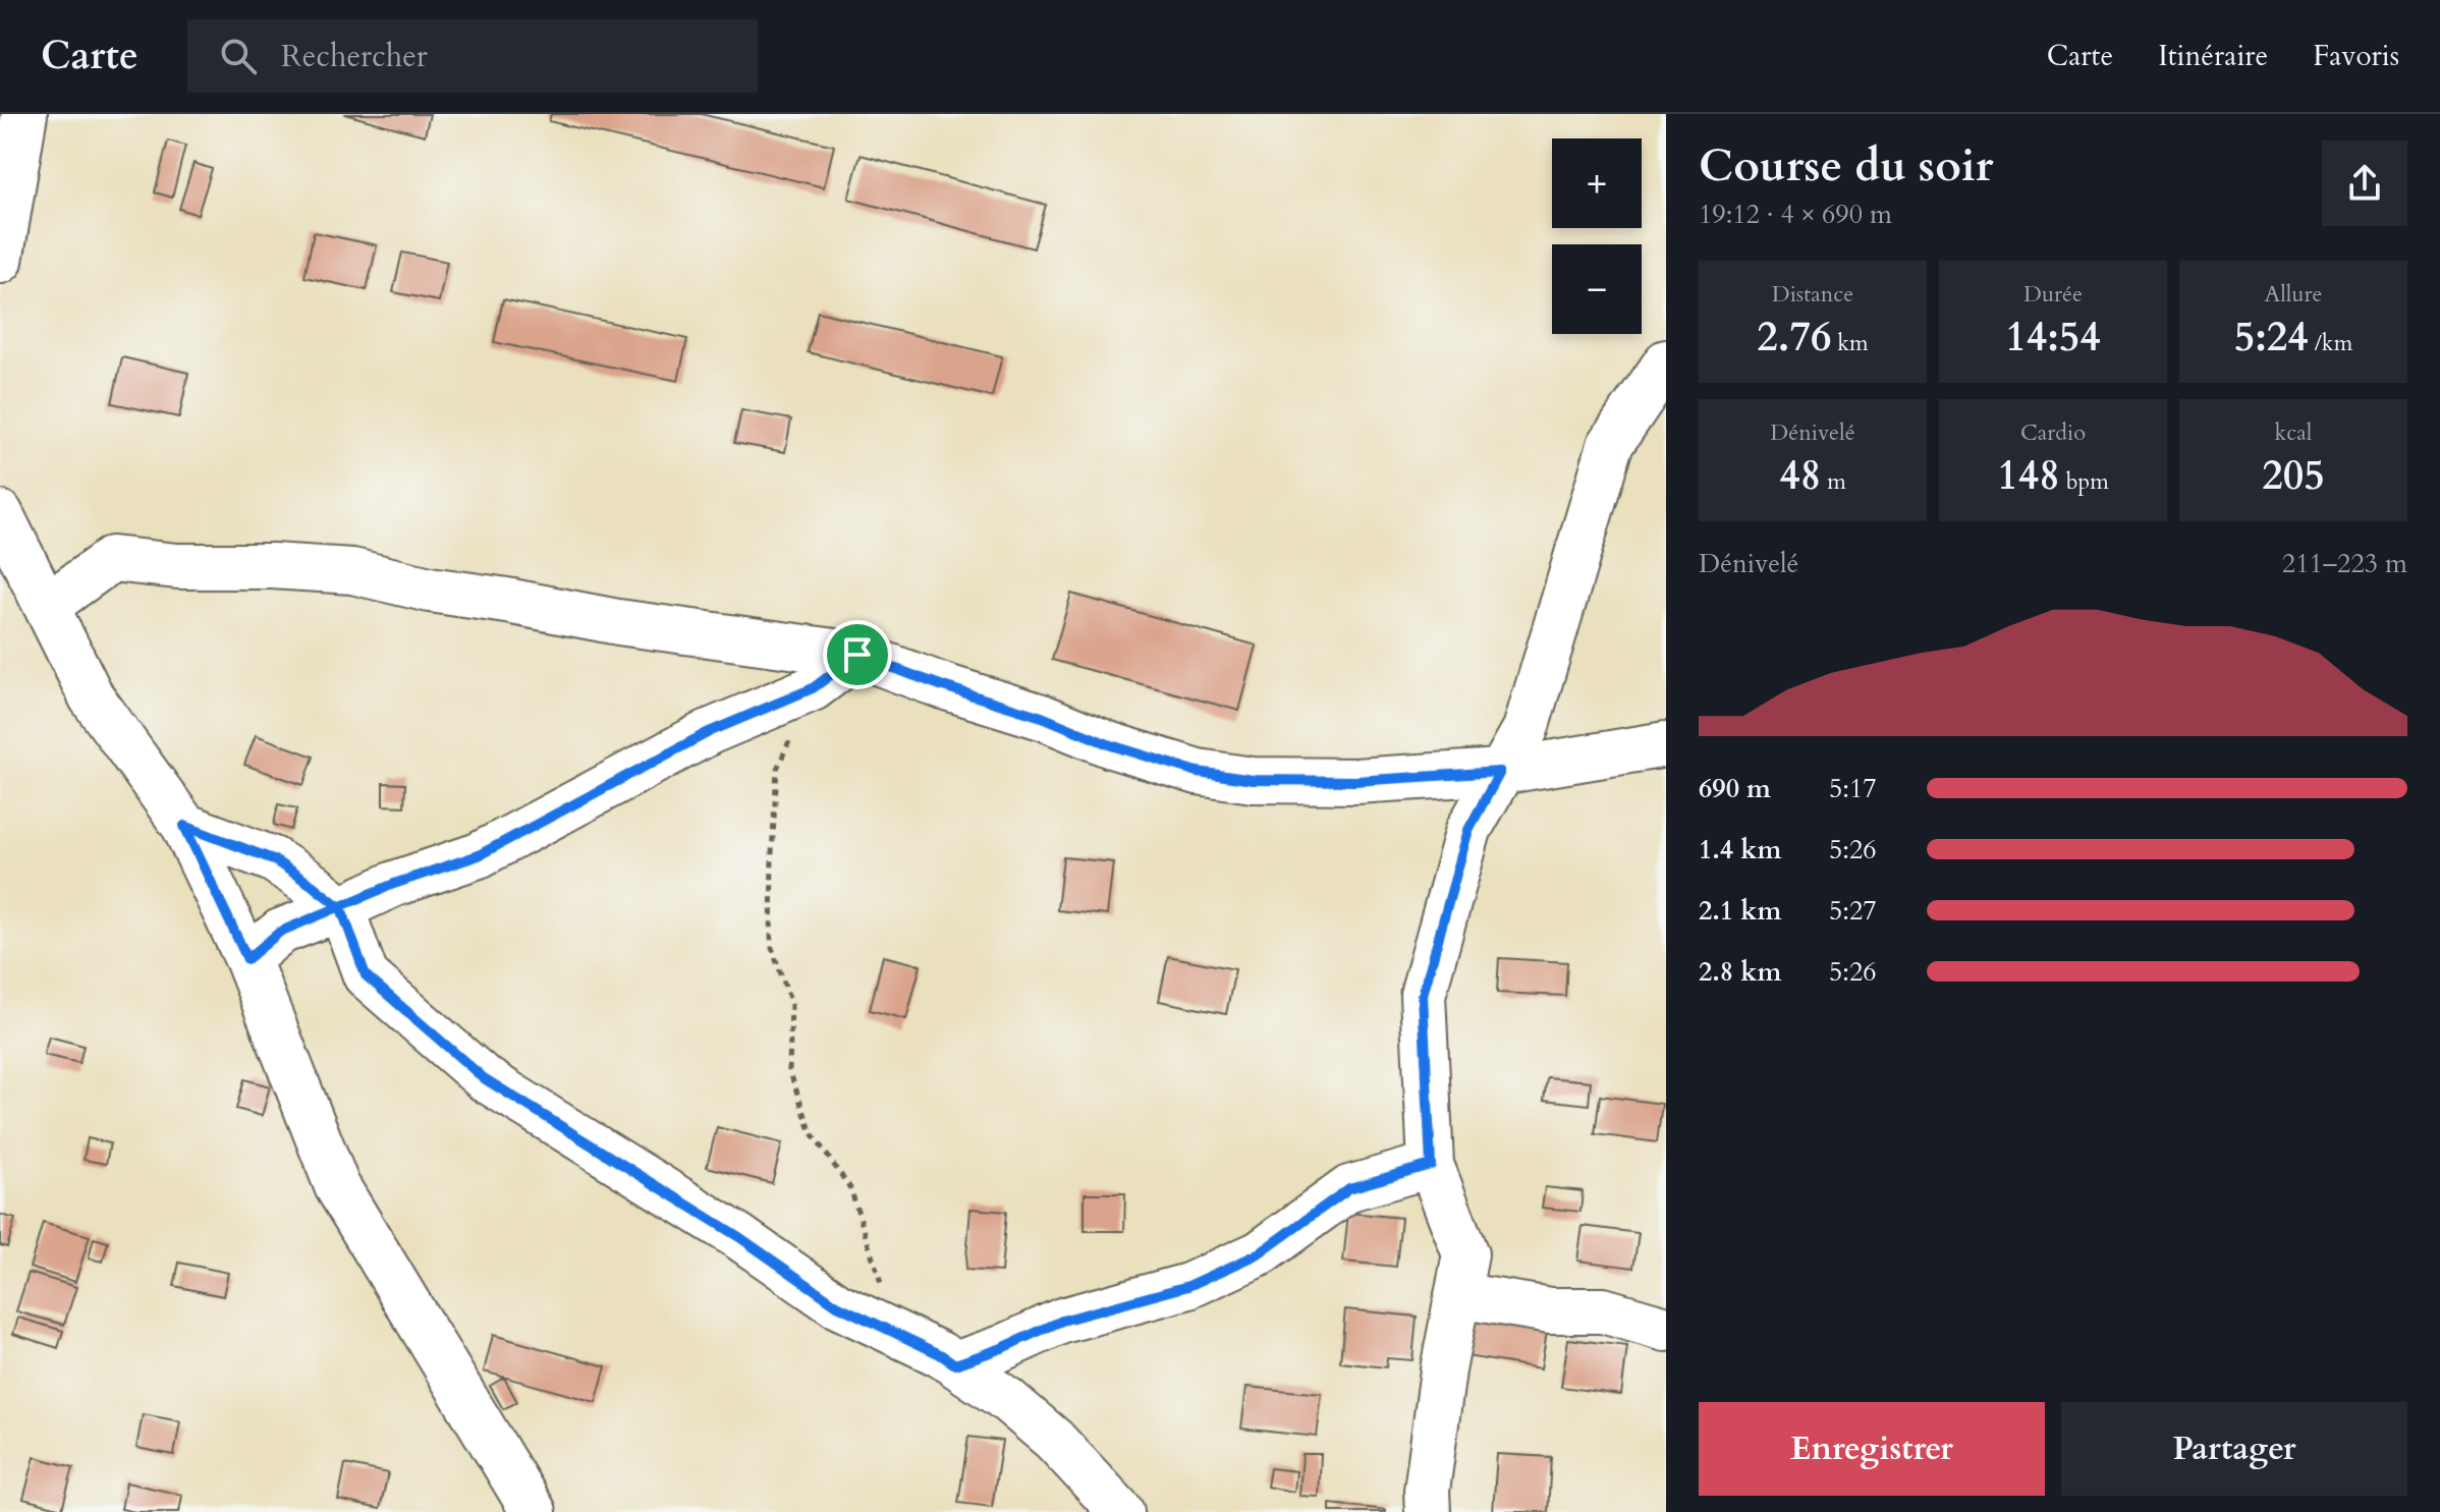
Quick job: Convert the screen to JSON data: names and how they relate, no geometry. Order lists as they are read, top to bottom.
{
  "page": {
    "header": "Carte",
    "search": "Rechercher",
    "nav": ["Carte", "Itinéraire", "Favoris"],
    "heading": ["Course du soir", "19:12 · 4 × 690 m"],
    "map_buttons": ["+", "−"],
    "stats": [
      ["Distance", "2.76 km"],
      ["Durée", "14:54"],
      ["Allure", "5:24 /km"],
      ["Dénivelé", "48 m"],
      ["Cardio", "148 bpm"],
      ["kcal", "205"]
    ],
    "chart": ["Dénivelé", "211–223 m"],
    "list": [
      {
        "name": "690 m",
        "note": "5:17"
      },
      {
        "name": "1.4 km",
        "note": "5:26"
      },
      {
        "name": "2.1 km",
        "note": "5:27"
      },
      {
        "name": "2.8 km",
        "note": "5:26"
      }
    ],
    "buttons": ["Enregistrer", "Partager"]
  }
}
